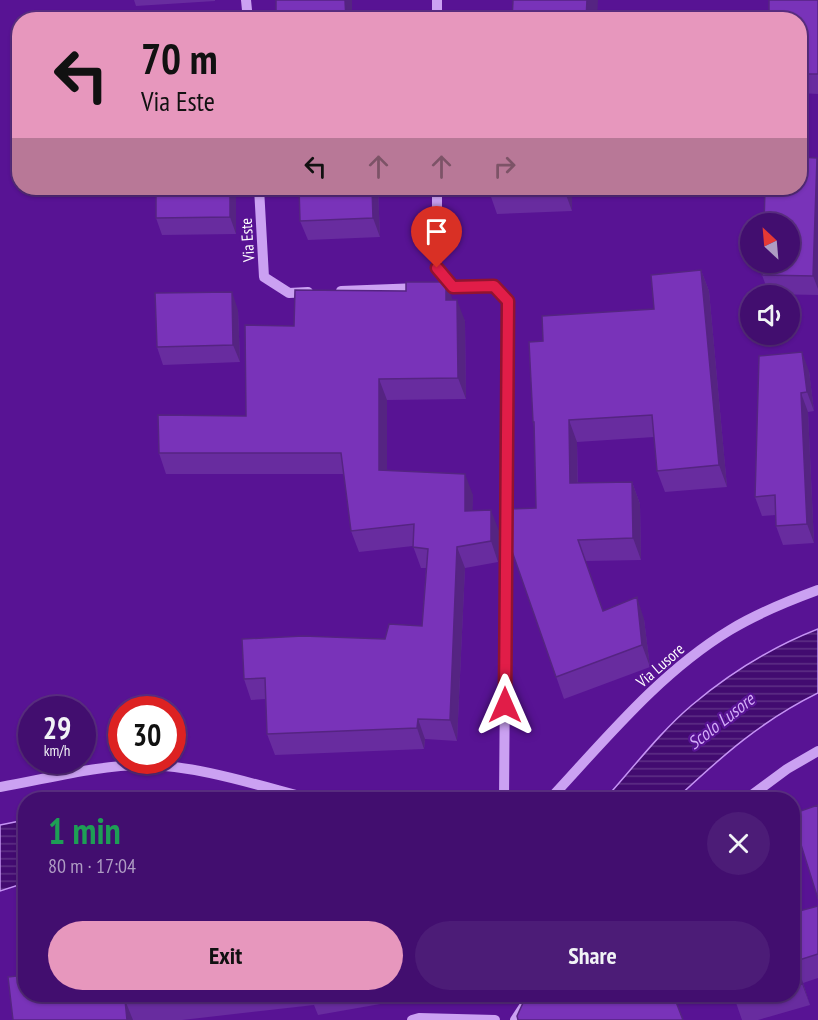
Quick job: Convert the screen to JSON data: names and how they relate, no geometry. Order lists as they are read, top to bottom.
{
  "streets": {
    "street": ["Via Este", "Via Lusore"]
  },
  "water": ["Scolo Lusore"],
  "north": "top left",
  "page": {
    "turn": ["70 m", "Via Este"],
    "speed": "29 km/h",
    "limit": "30",
    "heading": ["1 min", "80 m · 17:04"],
    "buttons": ["Exit", "Share"]
  }
}
